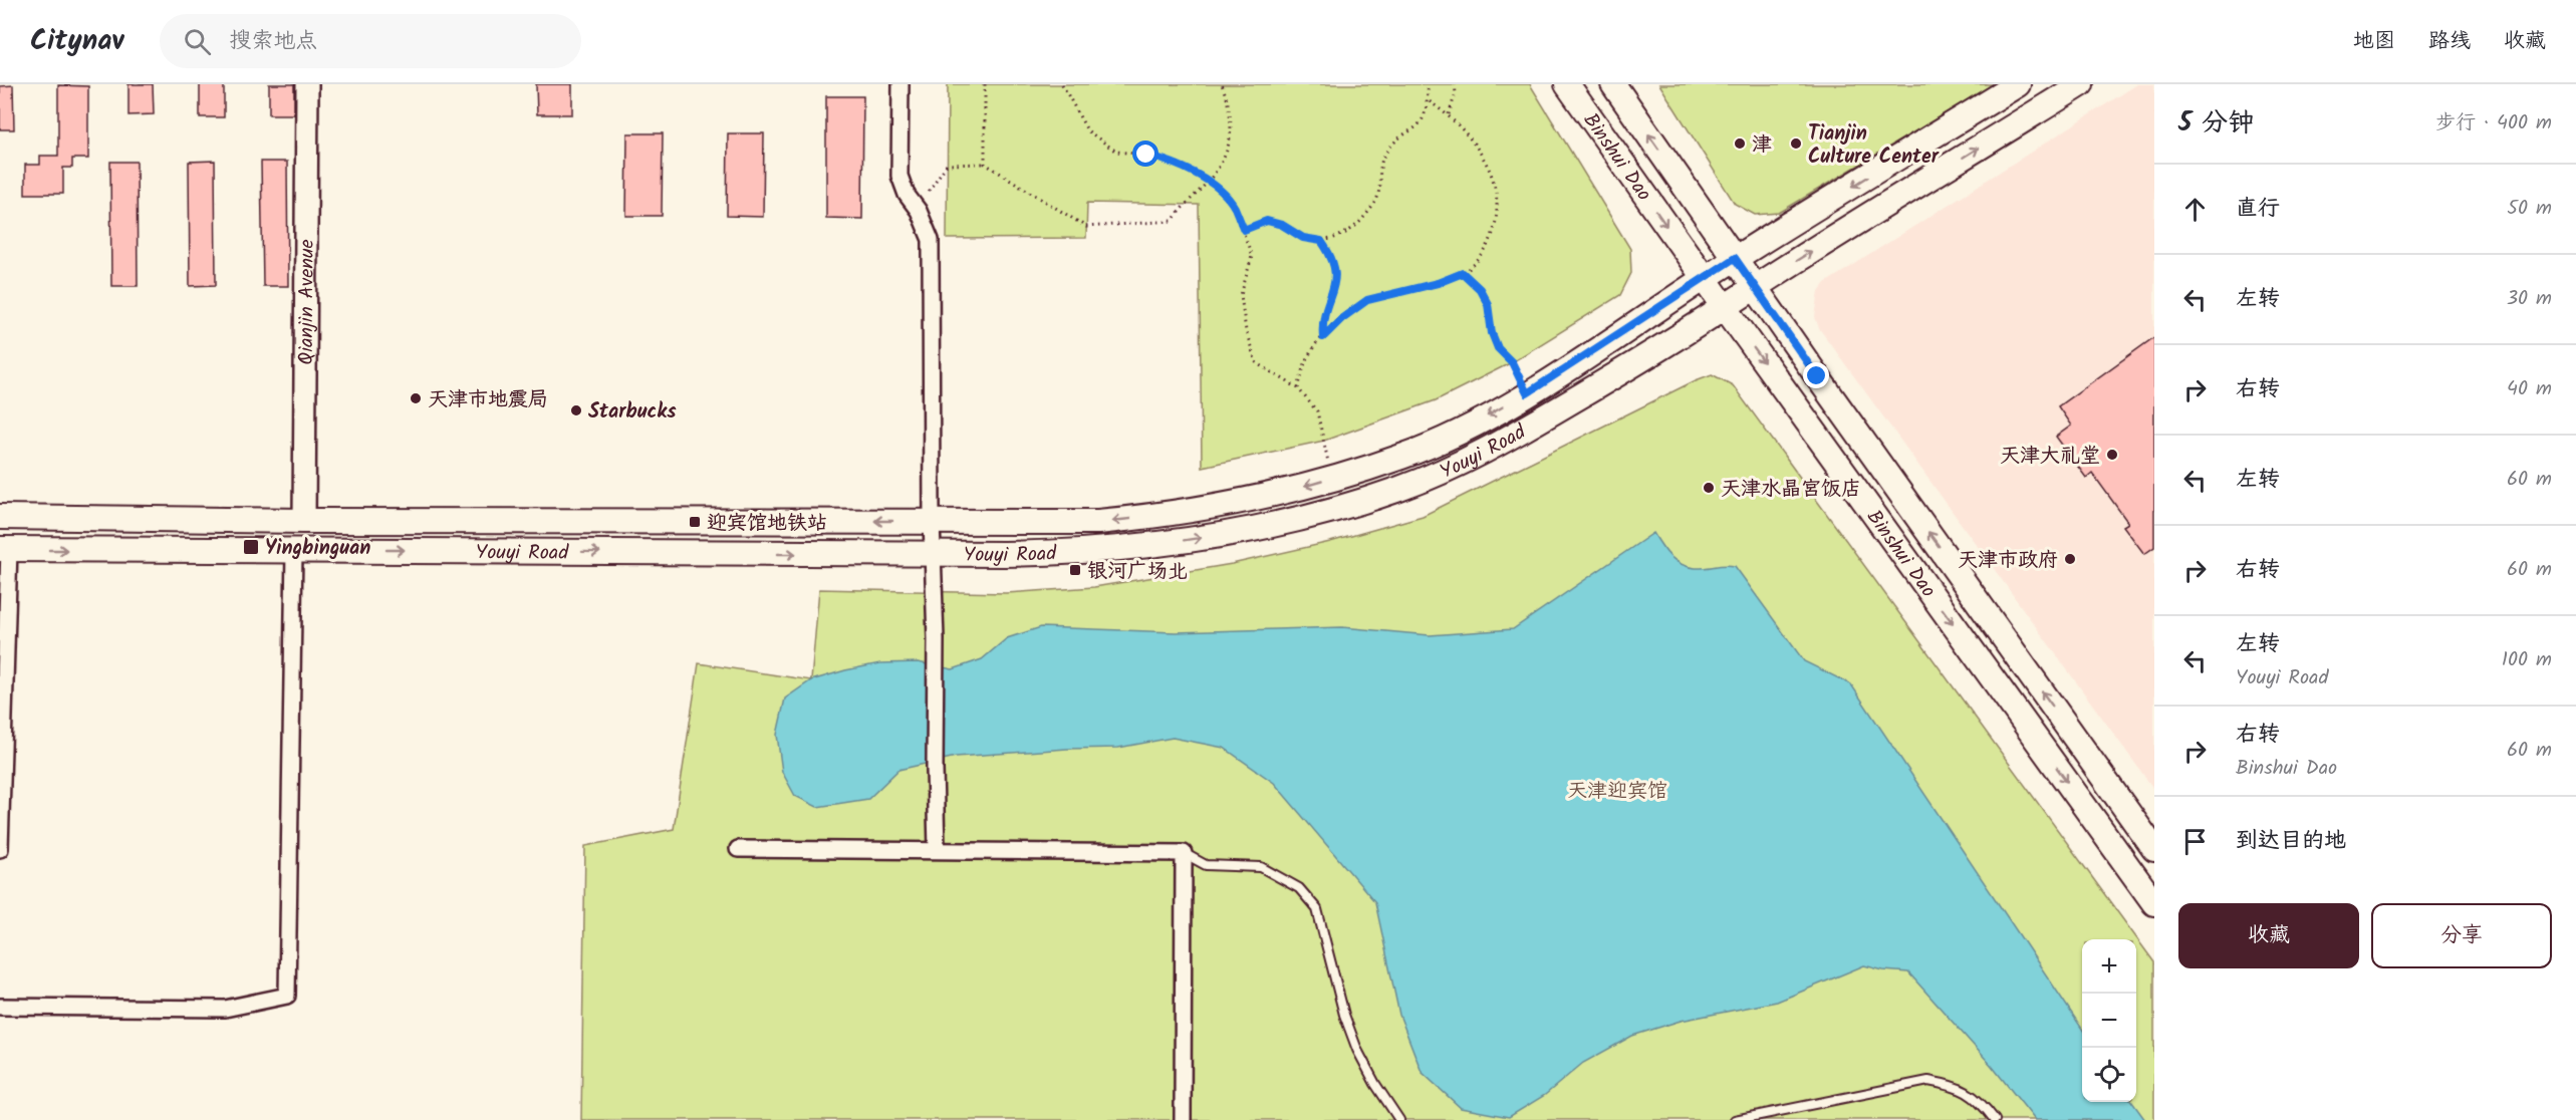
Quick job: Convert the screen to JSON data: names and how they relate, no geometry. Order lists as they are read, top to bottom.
{
  "streets": {
    "main road": ["Binshui Dao", "Youyi Road"],
    "street": ["Qianjin Avenue"]
  },
  "crossings": [
    ["Binshui Dao", "Youyi Road"],
    ["Qianjin Avenue", "Youyi Road"]
  ],
  "parks": ["天津迎宾馆"],
  "places": {
    "other": [
      "津",
      "Tianjin Culture Center",
      "天津市地震局",
      "Starbucks",
      "天津大礼堂",
      "天津水晶宫饭店",
      "天津市政府"
    ],
    "transit": ["迎宾馆地铁站", "Yingbinguan", "银河广场北"]
  },
  "page": {
    "header": "Citynav",
    "search": "搜索地点",
    "nav": ["地图", "路线", "收藏"],
    "heading": ["5 分钟", "步行 · 400 m"],
    "list": [
      ["直行", "50 m"],
      ["左转", "30 m"],
      ["右转", "40 m"],
      ["左转", "60 m"],
      ["右转", "60 m"],
      ["左转", "Youyi Road", "100 m"],
      ["右转", "Binshui Dao", "60 m"],
      "到达目的地"
    ],
    "buttons": ["收藏", "分享"],
    "map_buttons": ["+", "−"]
  }
}
